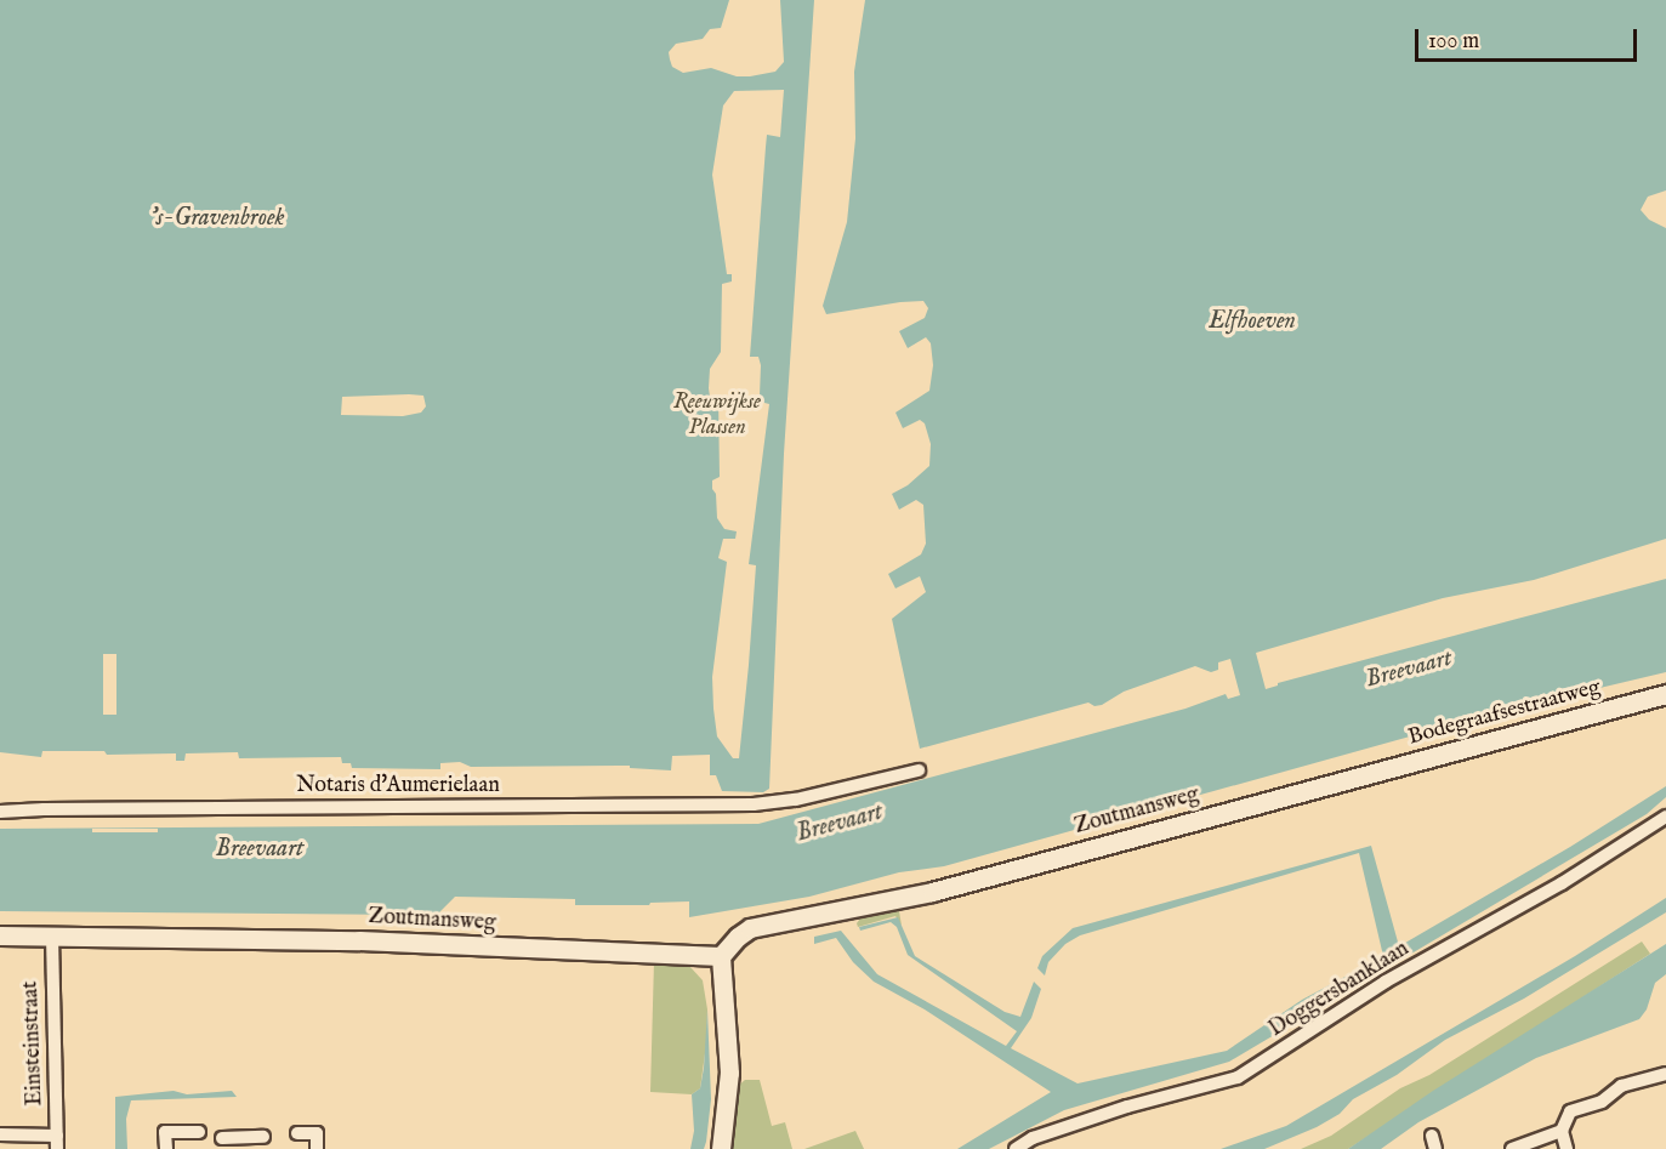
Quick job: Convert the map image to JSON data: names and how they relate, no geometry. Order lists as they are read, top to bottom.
{
  "streets": {
    "main road": ["Bodegraafsestraatweg", "Zoutmansweg"],
    "street": ["Notaris d'Aumerielaan", "Doggersbanklaan", "Einsteinstraat"]
  },
  "crossings": [
    ["Bodegraafsestraatweg", "Zoutmansweg"],
    ["Zoutmansweg", "Einsteinstraat"]
  ],
  "water": ["'s-Gravenbroek", "Elfhoeven", "Breevaart"],
  "parks": ["Reeuwijkse Plassen"],
  "scale_bar": "100 m"
}
